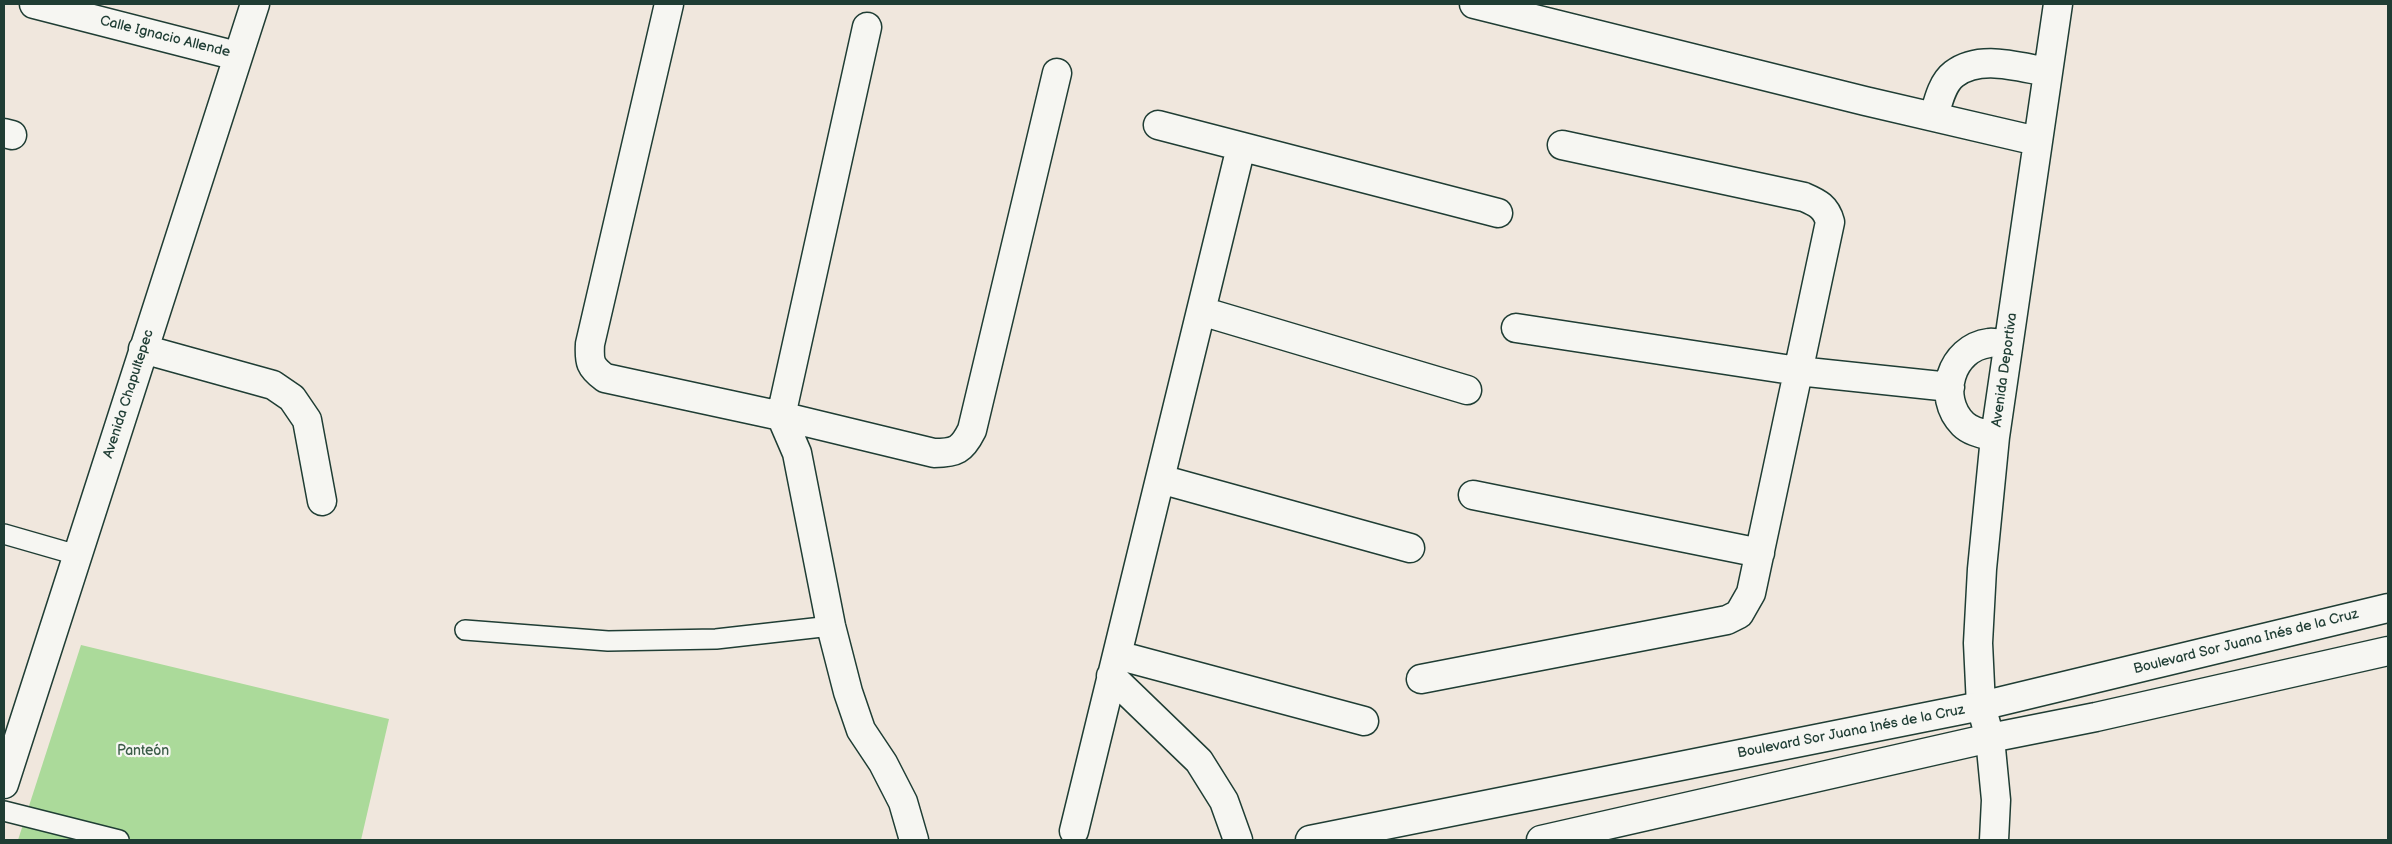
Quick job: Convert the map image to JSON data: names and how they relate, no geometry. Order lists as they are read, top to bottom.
{
  "streets": {
    "street": [
      "Calle Ignacio Allende",
      "Avenida Deportiva",
      "Avenida Chapultepec",
      "Boulevard Sor Juana Inés de la Cruz"
    ]
  },
  "crossings": [
    ["Calle Ignacio Allende", "Avenida Chapultepec"],
    ["Avenida Deportiva", "Boulevard Sor Juana Inés de la Cruz"]
  ],
  "parks": ["Panteón"]
}
